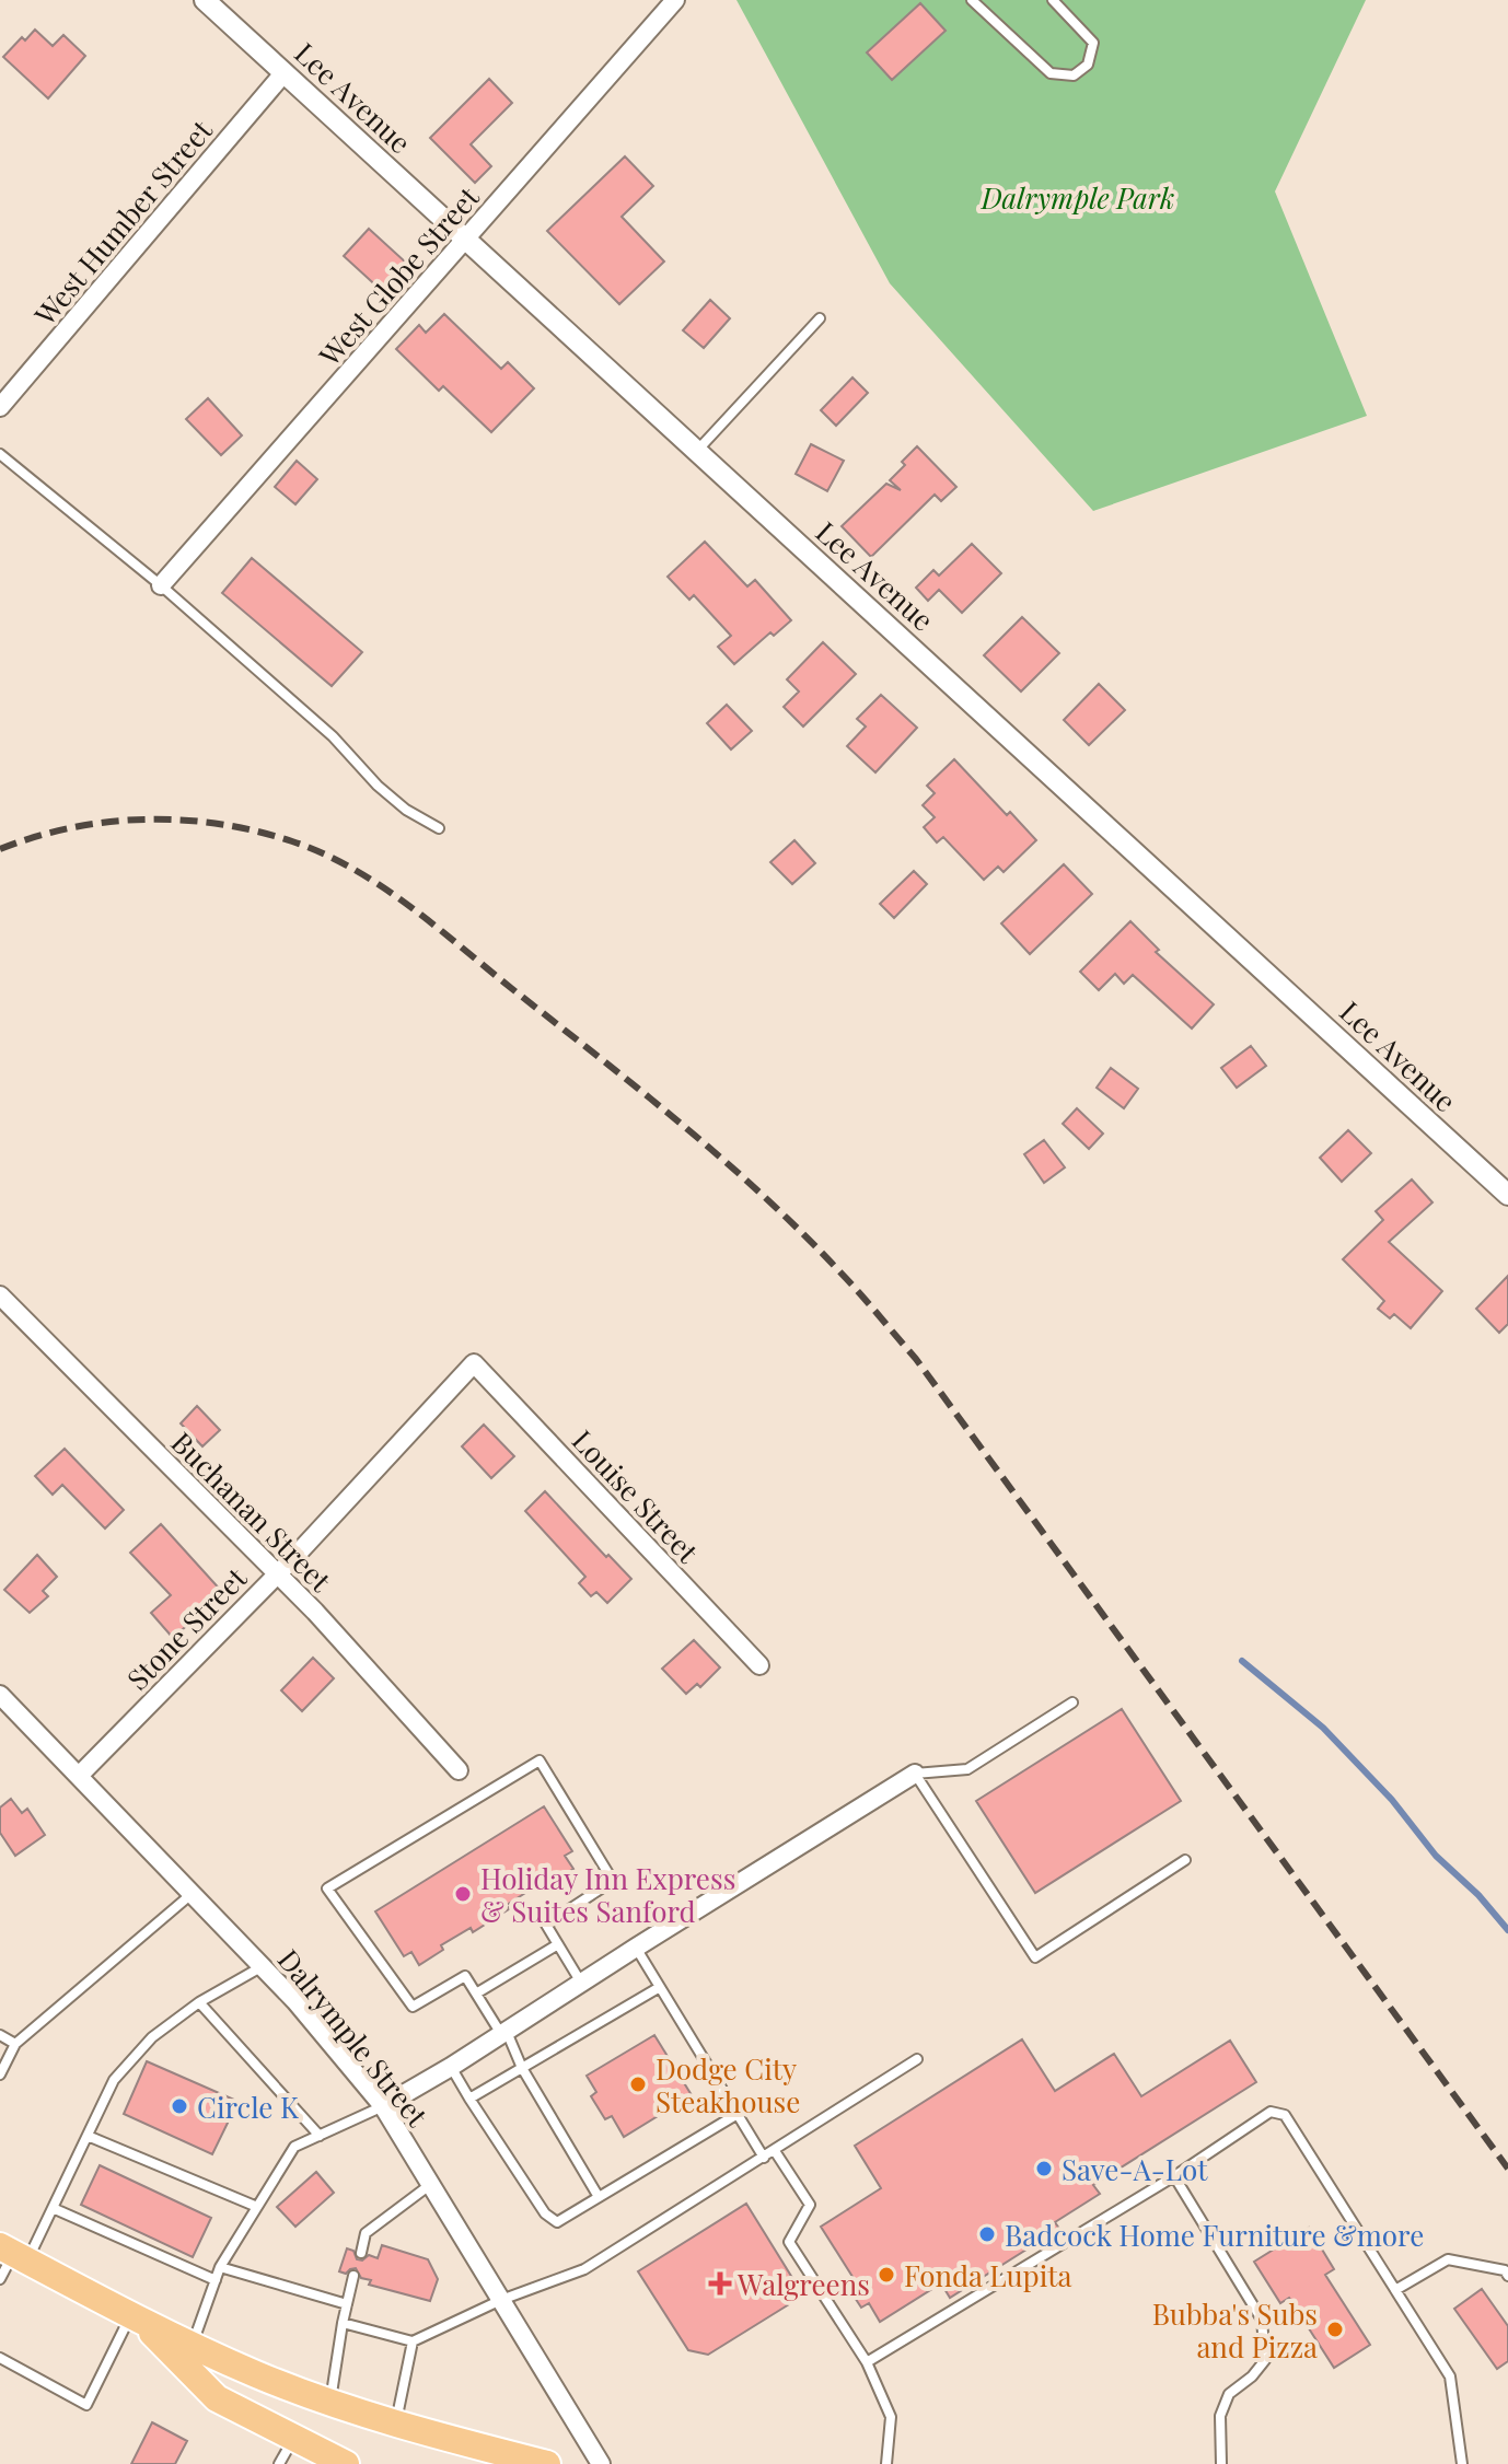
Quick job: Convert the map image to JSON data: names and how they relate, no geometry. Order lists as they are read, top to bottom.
{
  "streets": {
    "street": [
      "Lee Avenue",
      "West Humber Street",
      "West Globe Street",
      "Louise Street",
      "Buchanan Street",
      "Stone Street",
      "Dalrymple Street"
    ]
  },
  "crossings": [
    ["Lee Avenue", "West Humber Street"],
    ["Lee Avenue", "West Globe Street"],
    ["Louise Street", "Stone Street"],
    ["Buchanan Street", "Stone Street"],
    ["Stone Street", "Dalrymple Street"]
  ],
  "parks": ["Dalrymple Park"],
  "places": {
    "other": [
      "Holiday Inn Express & Suites Sanford",
      "Dodge City Steakhouse",
      "Circle K",
      "Save-A-Lot",
      "Badcock Home Furniture &more",
      "Fonda Lupita",
      "Bubba's Subs and Pizza"
    ],
    "health": ["Walgreens"]
  }
}
